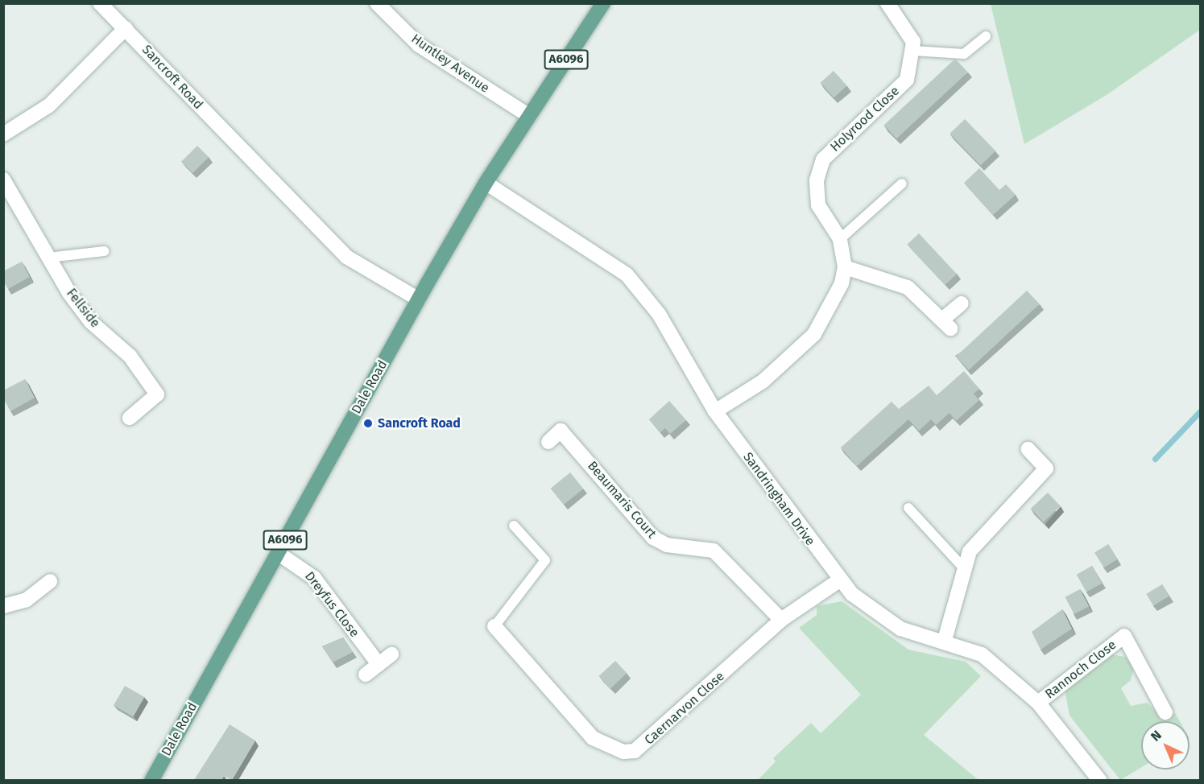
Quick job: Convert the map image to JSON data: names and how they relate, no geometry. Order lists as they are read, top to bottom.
{
  "streets": {
    "main road": ["A6096", "Dale Road"],
    "street": [
      "Huntley Avenue",
      "Sancroft Road",
      "Holyrood Close",
      "Fellside",
      "Sandringham Drive",
      "Beaumaris Court",
      "Dreyfus Close",
      "Rannoch Close",
      "Caernarvon Close"
    ]
  },
  "crossings": [
    ["Huntley Avenue", "Dale Road"],
    ["Sancroft Road", "Dale Road"],
    ["Holyrood Close", "Sandringham Drive"],
    ["Dale Road", "Sandringham Drive"],
    ["Dale Road", "Dreyfus Close"],
    ["Sandringham Drive", "Rannoch Close"],
    ["Sandringham Drive", "Caernarvon Close"],
    ["Beaumaris Court", "Caernarvon Close"]
  ],
  "places": ["Sancroft Road"],
  "north": "top left"
}
